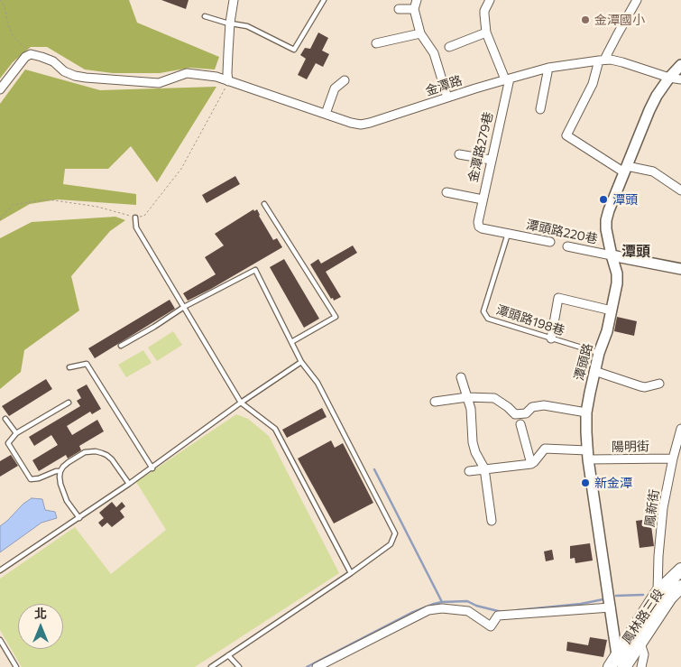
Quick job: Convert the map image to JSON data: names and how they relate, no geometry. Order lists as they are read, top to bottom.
{
  "streets": {
    "main road": ["鳳林路三段"],
    "street": [
      "金潭路",
      "金潭路279巷",
      "潭頭路220巷",
      "潭頭路",
      "陽明街",
      "鳳新街"
    ],
    "lane": ["潭頭路198巷"]
  },
  "crossings": [
    ["金潭路", "金潭路279巷"],
    ["金潭路", "潭頭路"],
    ["金潭路279巷", "潭頭路220巷"],
    ["潭頭路220巷", "潭頭路198巷"],
    ["潭頭路220巷", "潭頭路"],
    ["潭頭路198巷", "潭頭路"],
    ["潭頭路", "陽明街"],
    ["潭頭路", "鳳林路三段"],
    ["陽明街", "鳳新街"],
    ["鳳新街", "鳳林路三段"]
  ],
  "districts": ["潭頭"],
  "places": ["金潭國小", "潭頭", "新金潭"],
  "north": "top"
}
